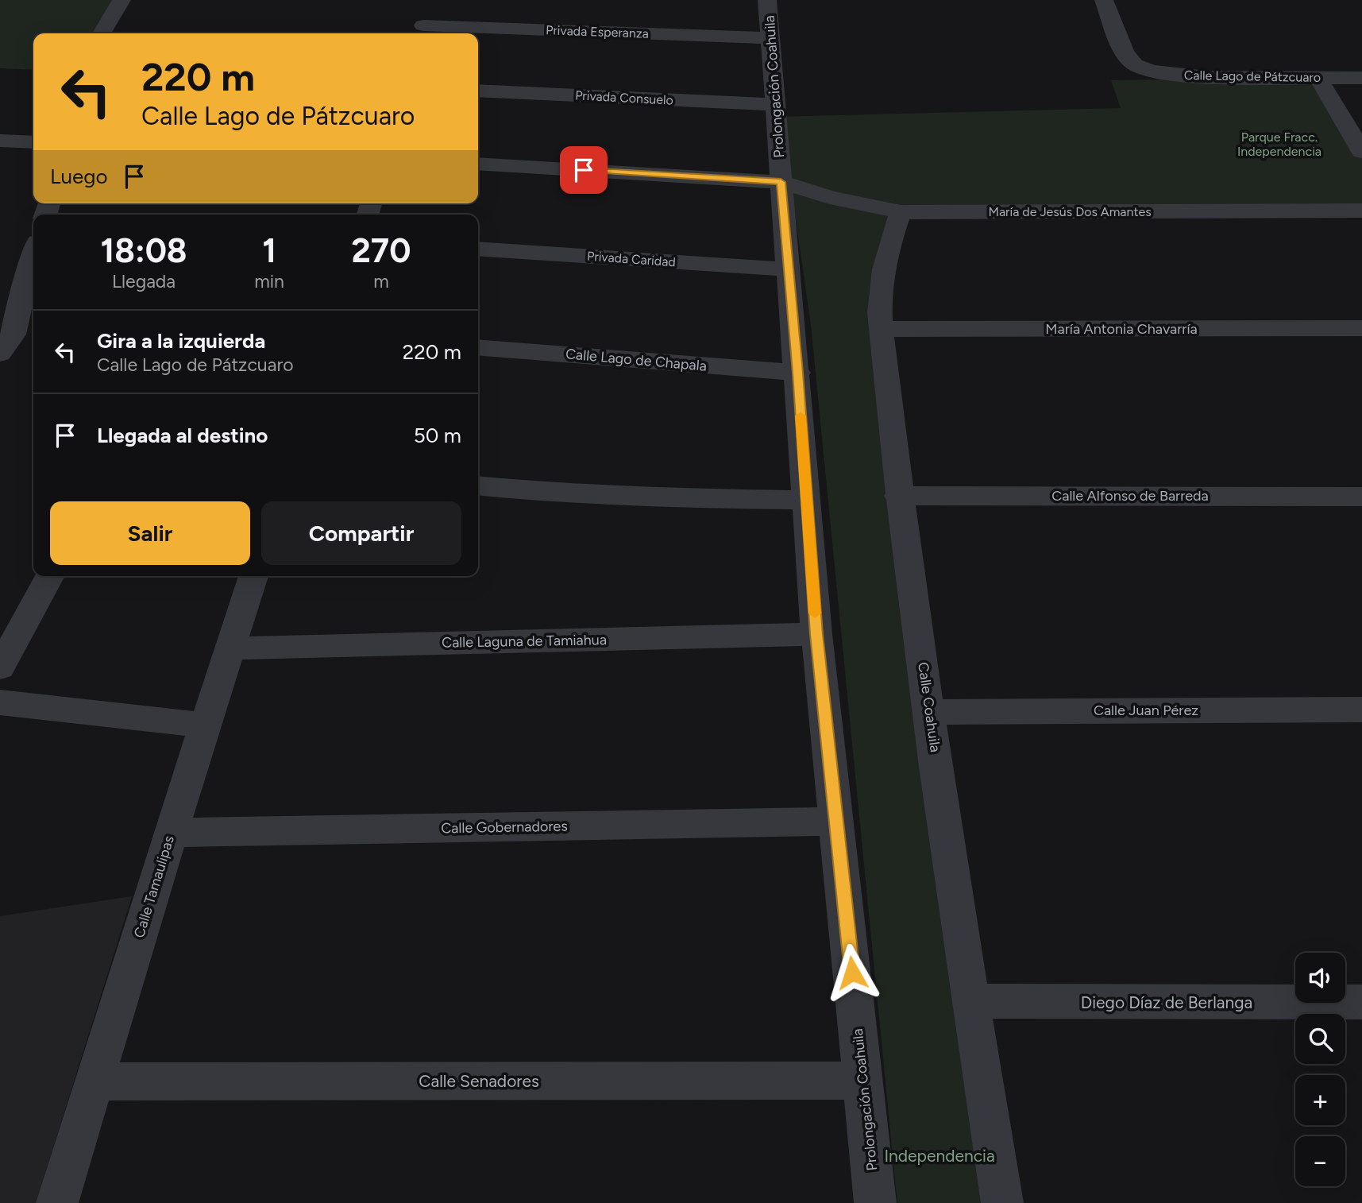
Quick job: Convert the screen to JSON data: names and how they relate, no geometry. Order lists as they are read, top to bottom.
{
  "streets": {
    "street": [
      "Privada Esperanza",
      "Calle Lago de Pátzcuaro",
      "Prolongación Coahuila",
      "Privada Consuelo",
      "María de Jesús Dos Amantes",
      "Privada Caridad",
      "María Antonia Chavarría",
      "Calle Lago de Chapala",
      "Calle Alfonso de Barreda",
      "Calle Laguna de Tamiahua",
      "Calle Coahuila",
      "Calle Juan Pérez",
      "Calle Gobernadores",
      "Calle Tamaulipas",
      "Diego Díaz de Berlanga",
      "Calle Senadores"
    ]
  },
  "crossings": [
    ["Privada Esperanza", "Prolongación Coahuila"],
    ["Prolongación Coahuila", "Privada Consuelo"],
    ["Prolongación Coahuila", "María de Jesús Dos Amantes"],
    ["Prolongación Coahuila", "Privada Caridad"],
    ["Prolongación Coahuila", "Calle Lago de Chapala"],
    ["Prolongación Coahuila", "Calle Laguna de Tamiahua"],
    ["Prolongación Coahuila", "Calle Gobernadores"],
    ["Prolongación Coahuila", "Calle Senadores"],
    ["María de Jesús Dos Amantes", "Calle Coahuila"],
    ["María Antonia Chavarría", "Calle Coahuila"],
    ["Calle Alfonso de Barreda", "Calle Coahuila"],
    ["Calle Laguna de Tamiahua", "Calle Tamaulipas"],
    ["Calle Coahuila", "Calle Juan Pérez"],
    ["Calle Coahuila", "Diego Díaz de Berlanga"],
    ["Calle Gobernadores", "Calle Tamaulipas"],
    ["Calle Tamaulipas", "Calle Senadores"]
  ],
  "parks": ["Parque Fracc. Independencia", "Independencia"],
  "page": {
    "turn": ["220 m", "Calle Lago de Pátzcuaro"],
    "then": "Luego",
    "eta": [
      "18:08",
      "Llegada",
      "1",
      "min",
      "270",
      "m"
    ],
    "list": [
      {
        "name": "Gira a la izquierda",
        "note": "Calle Lago de Pátzcuaro",
        "value": "220 m"
      },
      {
        "name": "Llegada al destino",
        "value": "50 m"
      }
    ],
    "buttons": ["Salir", "Compartir"],
    "map_buttons": ["+", "−"]
  }
}
